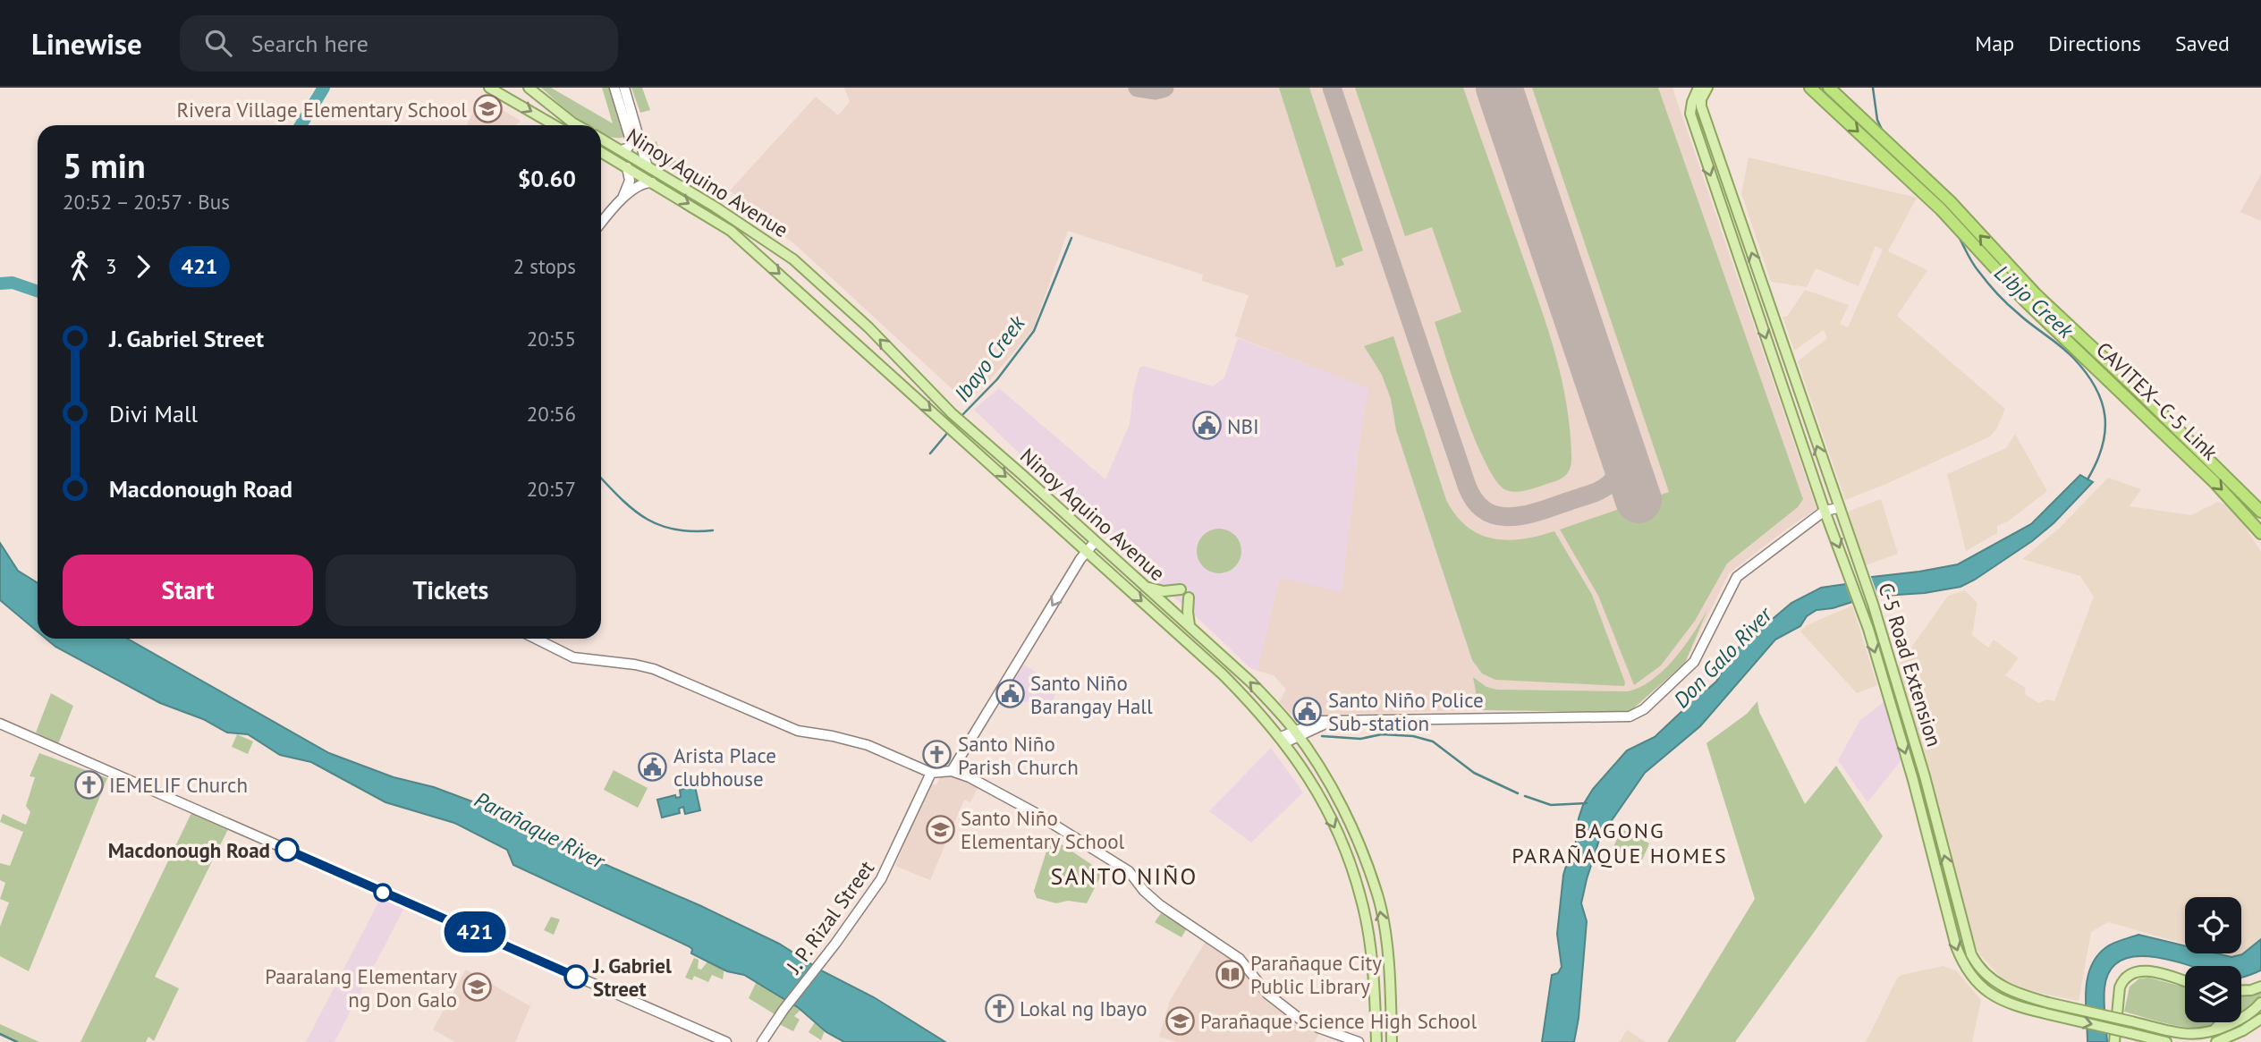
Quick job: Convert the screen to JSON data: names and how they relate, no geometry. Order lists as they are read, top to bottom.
{
  "streets": {
    "highway": ["CAVITEX–C-5 Link"],
    "main road": ["Ninoy Aquino Avenue", "C-5 Road Extension"],
    "street": ["J. P. Rizal Street"]
  },
  "districts": ["BAGONG PARAÑAQUE HOMES", "SANTO NIÑO"],
  "water": [
    "Libjo Creek",
    "Ibayo Creek",
    "Don Galo River",
    "Parañaque River"
  ],
  "places": {
    "school or university": [
      "Rivera Village Elementary School",
      "Santo Niño Elementary School",
      "Paaralang Elementary ng Don Galo",
      "Parañaque Science High School"
    ],
    "public building": [
      "NBI",
      "Santo Niño Barangay Hall",
      "Santo Niño Police Sub-station",
      "Arista Place clubhouse"
    ],
    "church": ["Santo Niño Parish Church", "IEMELIF Church", "Lokal ng Ibayo"],
    "other": ["Macdonough Road", "J. Gabriel Street"],
    "library": ["Parañaque City Public Library"]
  },
  "lines": ["bus line 421"],
  "page": {
    "header": "Linewise",
    "search": "Search here",
    "nav": ["Map", "Directions", "Saved"],
    "on_map": "421",
    "heading": ["5 min", "20:52 – 20:57 · Bus", "$0.60"],
    "legs": ["3", "421", "2 stops"],
    "list": [
      {
        "name": "J. Gabriel Street",
        "value": "20:55"
      },
      {
        "name": "Divi Mall",
        "value": "20:56"
      },
      {
        "name": "Macdonough Road",
        "value": "20:57"
      }
    ],
    "buttons": ["Start", "Tickets"]
  }
}
